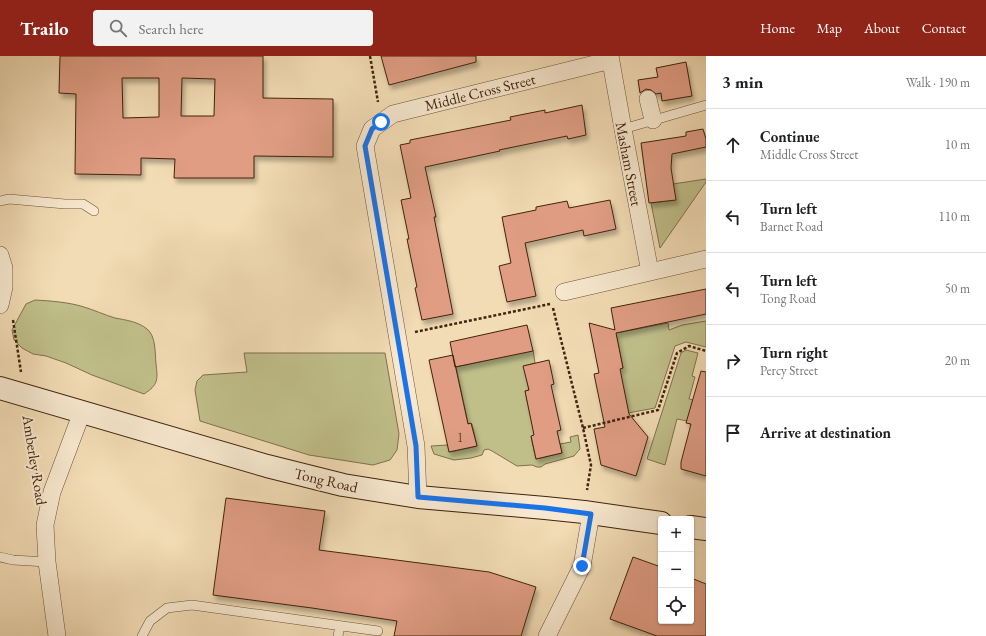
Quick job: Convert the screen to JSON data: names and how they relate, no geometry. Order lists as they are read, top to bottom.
{
  "streets": {
    "main road": ["Tong Road"],
    "street": ["Middle Cross Street", "Masham Street", "Amberley Road"]
  },
  "crossings": [
    ["Middle Cross Street", "Masham Street"],
    ["Amberley Road", "Tong Road"]
  ],
  "house_numbers": ["1"],
  "page": {
    "header": "Trailo",
    "search": "Search here",
    "nav": [
      "Home",
      "Map",
      "About",
      "Contact"
    ],
    "heading": ["3 min", "Walk · 190 m"],
    "list": [
      ["Continue", "Middle Cross Street", "10 m"],
      ["Turn left", "Barnet Road", "110 m"],
      ["Turn left", "Tong Road", "50 m"],
      ["Turn right", "Percy Street", "20 m"],
      "Arrive at destination"
    ],
    "map_buttons": ["+", "−"]
  }
}
